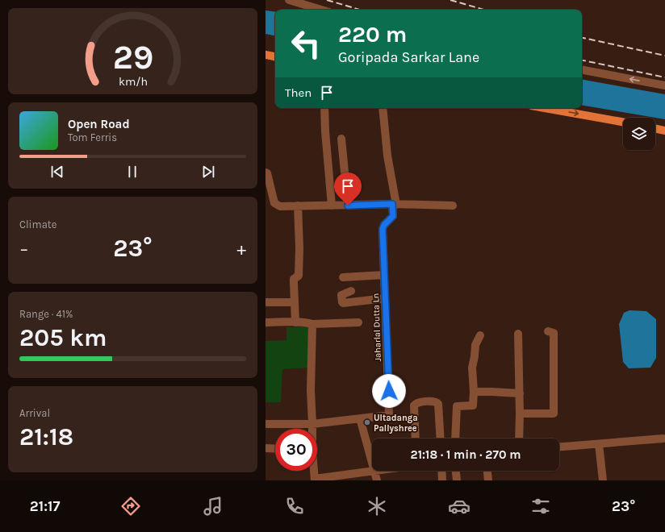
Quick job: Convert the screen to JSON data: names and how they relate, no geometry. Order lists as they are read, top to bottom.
{
  "streets": {
    "street": ["Jaharlal Dutta Ln"]
  },
  "places": ["Ultadanga Pallyshree"],
  "page": {
    "turn": ["220 m", "Goripada Sarkar Lane"],
    "then": "Then",
    "song": ["Open Road", "Tom Ferris"],
    "tile": [
      "Climate",
      ["Range · 41%", "205 km"],
      ["Arrival", "21:18"]
    ],
    "heat": ["−", "23°", "+"],
    "limit": "30",
    "trip": "21:18 · 1 min · 270 m",
    "tabs": ["21:17", "23°"],
    "gauge": ["29", "km/h"]
  }
}
